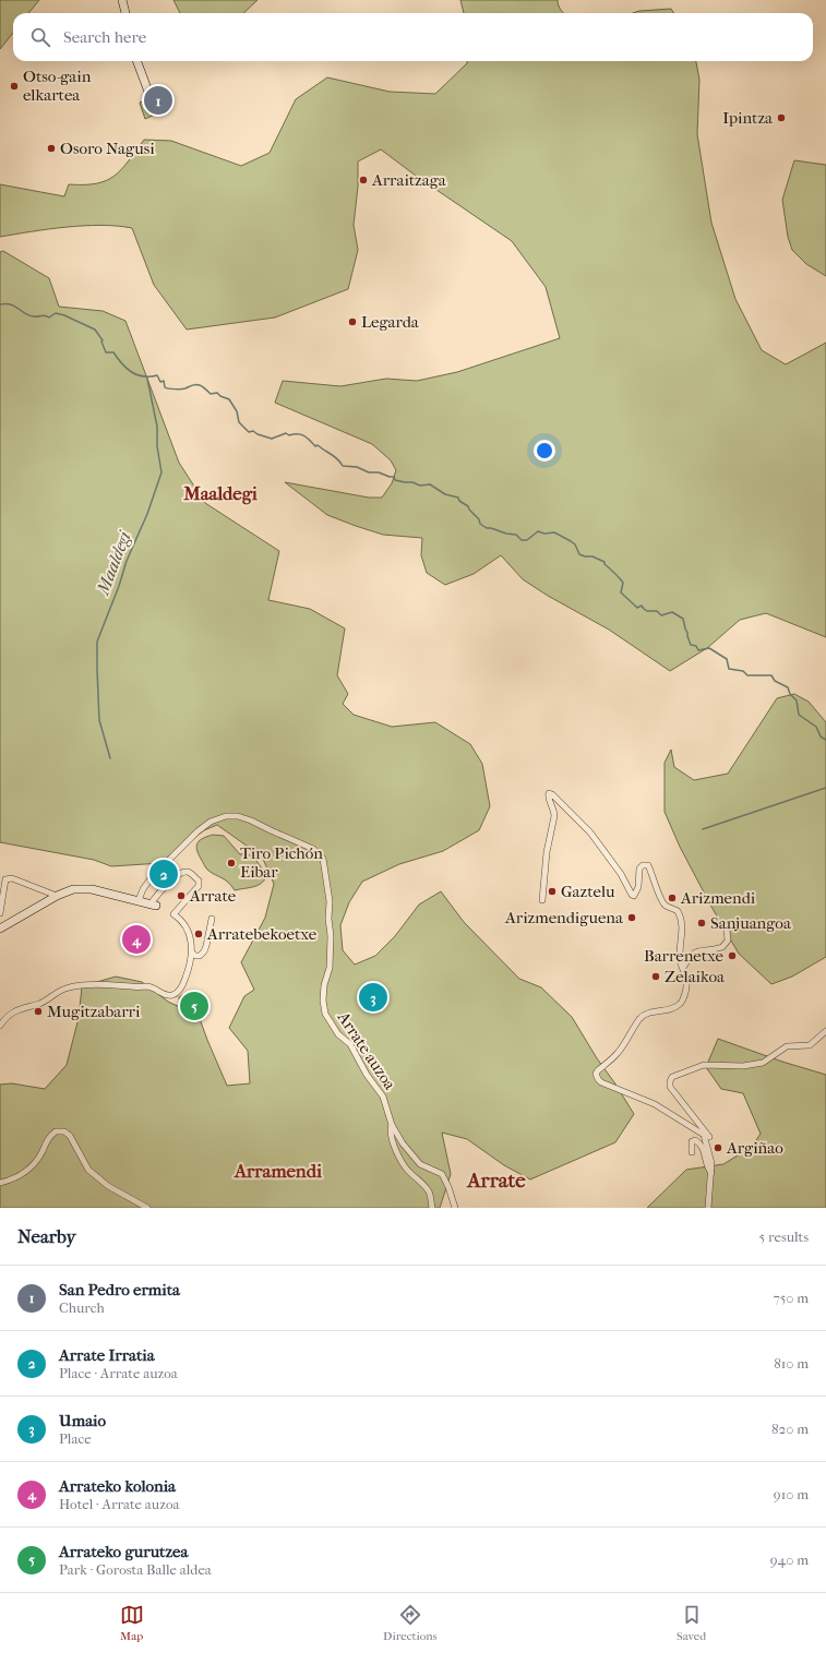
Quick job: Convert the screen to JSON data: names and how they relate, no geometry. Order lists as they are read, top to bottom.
{
  "streets": {
    "street": ["Arrate auzoa"]
  },
  "districts": ["Maaldegi", "Arramendi", "Arrate"],
  "water": ["Maaldegi"],
  "places": [
    "Otso-gain elkartea",
    "Ipintza",
    "Osoro Nagusi",
    "Arraitzaga",
    "Legarda",
    "Tiro Pichón Eibar",
    "Gaztelu",
    "Arrate",
    "Arizmendi",
    "Arizmendiguena",
    "Sanjuangoa",
    "Arratebekoetxe",
    "Barrenetxe",
    "Zelaikoa",
    "Mugitzabarri",
    "Argiñao"
  ],
  "page": {
    "search": "Search here",
    "pins": [
      "1",
      "2",
      "4",
      "3",
      "5"
    ],
    "heading": ["Nearby", "5 results"],
    "list": [
      {
        "mark": "1",
        "name": "San Pedro ermita",
        "note": "Church",
        "value": "750 m"
      },
      {
        "mark": "2",
        "name": "Arrate Irratia",
        "note": "Place · Arrate auzoa",
        "value": "810 m"
      },
      {
        "mark": "3",
        "name": "Umaio",
        "note": "Place",
        "value": "820 m"
      },
      {
        "mark": "4",
        "name": "Arrateko kolonia",
        "note": "Hotel · Arrate auzoa",
        "value": "910 m"
      },
      {
        "mark": "5",
        "name": "Arrateko gurutzea",
        "note": "Park · Gorosta Balle aldea",
        "value": "940 m"
      }
    ],
    "nav": ["Map", "Directions", "Saved"]
  }
}
